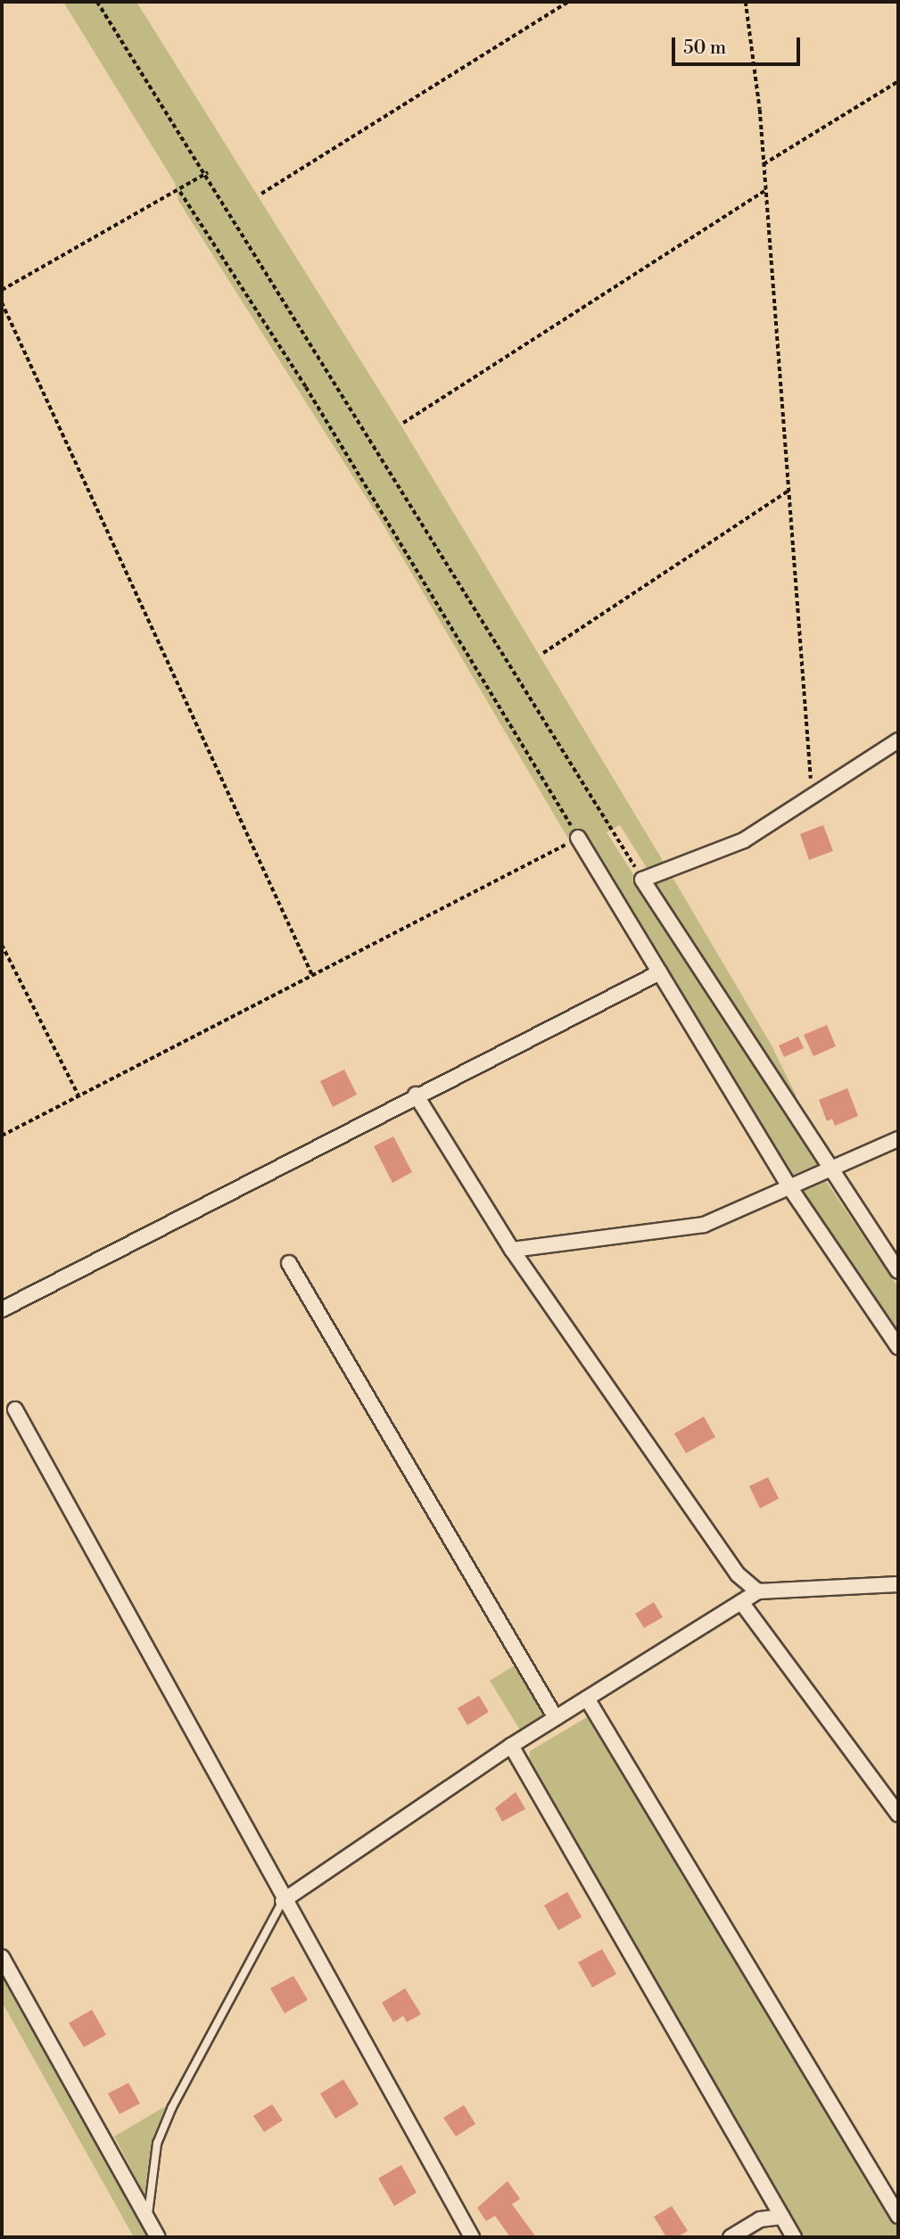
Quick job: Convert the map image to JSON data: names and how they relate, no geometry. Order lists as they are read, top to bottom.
{
  "scale_bar": "50 m"
}
